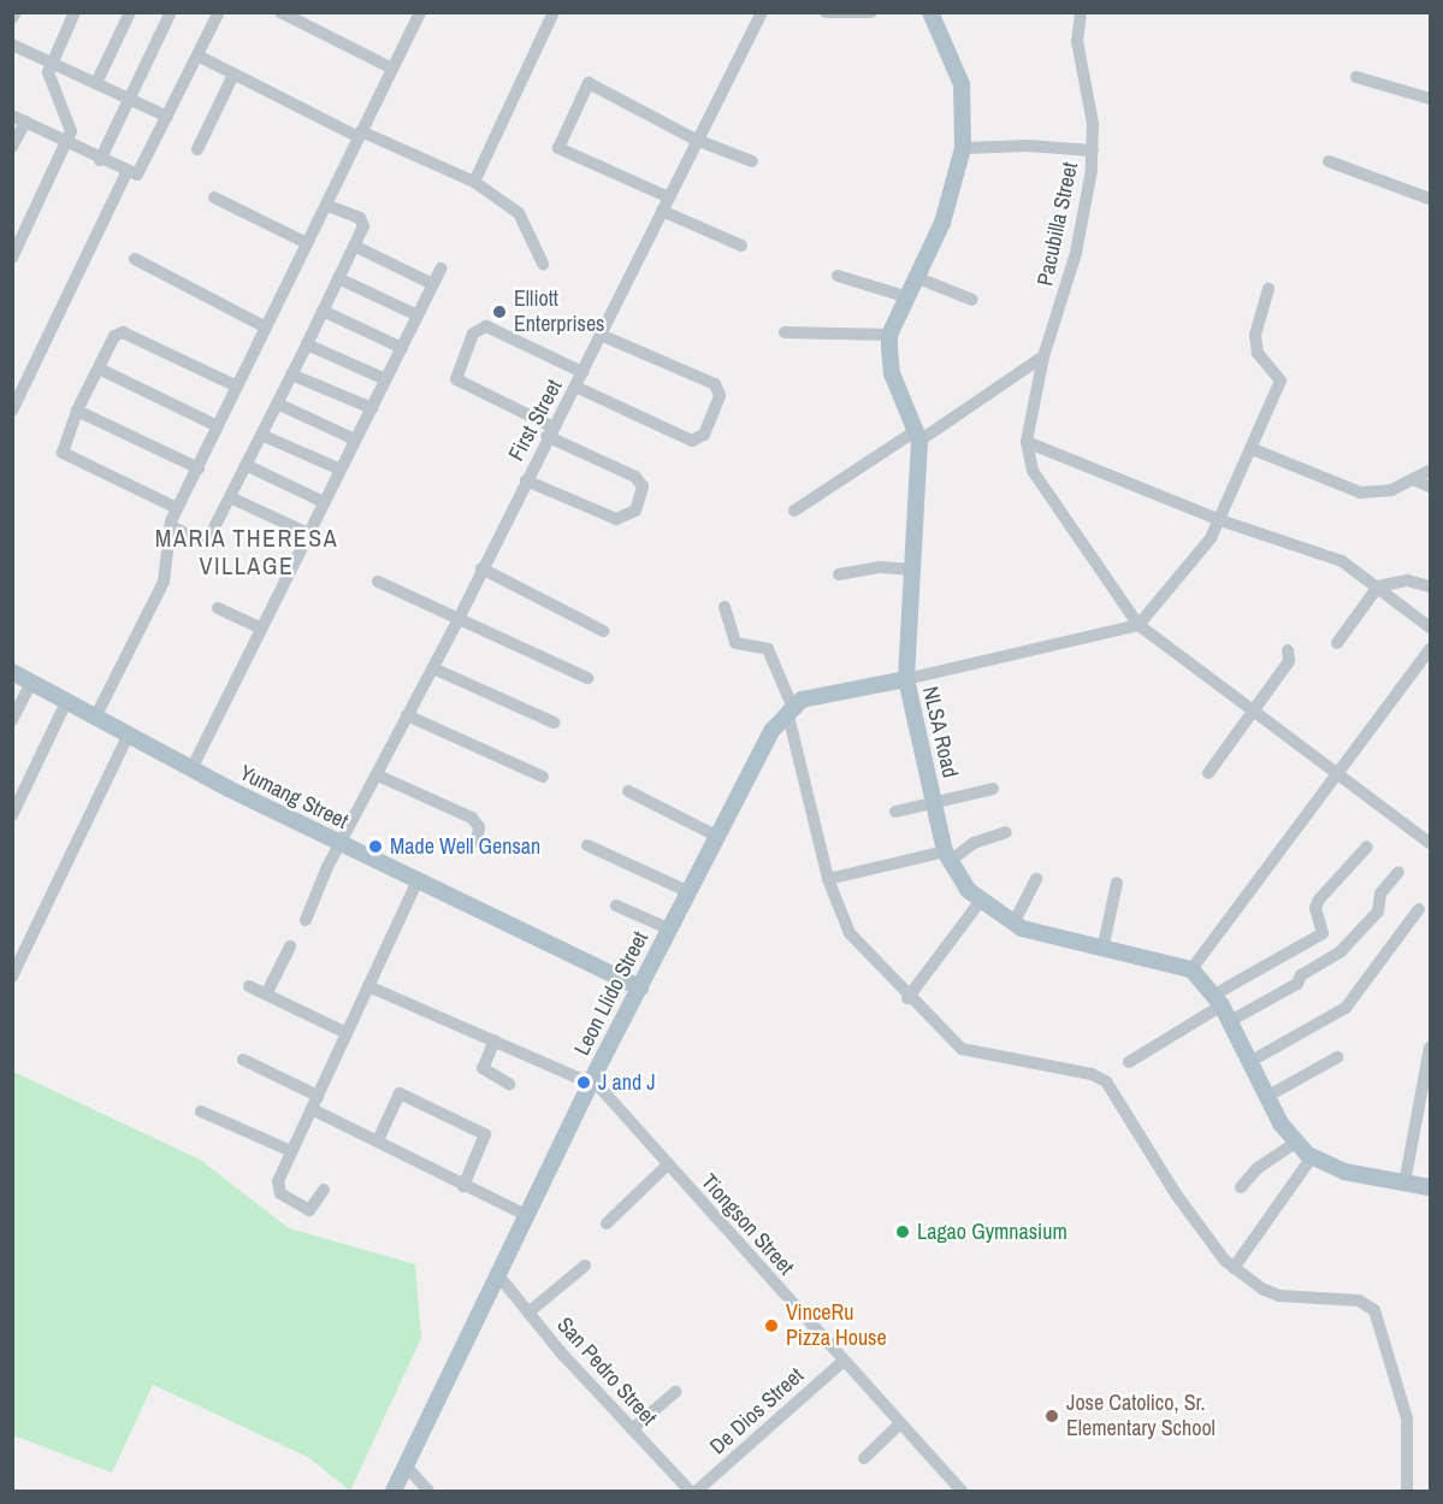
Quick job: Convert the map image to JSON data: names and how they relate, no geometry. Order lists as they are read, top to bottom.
{
  "streets": {
    "main road": ["NLSA Road", "Yumang Street", "Leon Llido Street"],
    "street": [
      "Pacubilla Street",
      "First Street",
      "Tiongson Street",
      "San Pedro Street",
      "De Dios Street"
    ]
  },
  "crossings": [
    ["First Street", "Yumang Street"],
    ["Yumang Street", "Leon Llido Street"],
    ["Leon Llido Street", "Tiongson Street"],
    ["Leon Llido Street", "San Pedro Street"],
    ["Tiongson Street", "De Dios Street"]
  ],
  "districts": ["MARIA THERESA VILLAGE"],
  "places": [
    "Elliott Enterprises",
    "Made Well Gensan",
    "J and J",
    "Lagao Gymnasium",
    "VinceRu Pizza House",
    "Jose Catolico, Sr. Elementary School"
  ]
}
